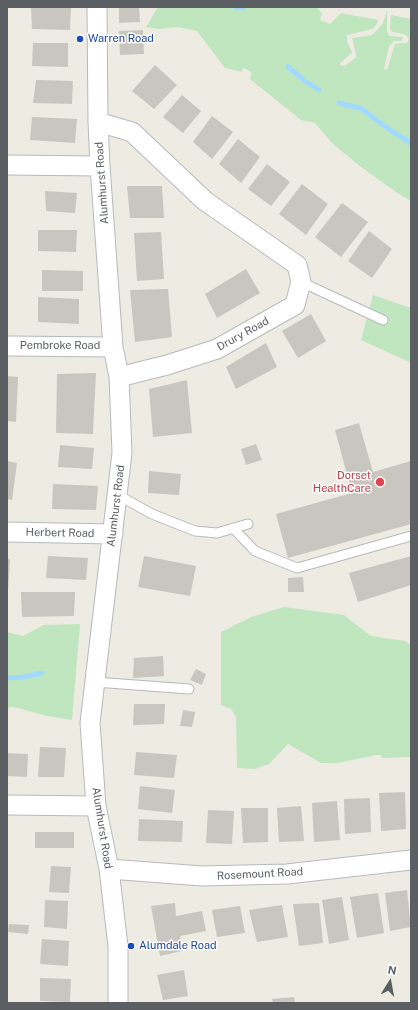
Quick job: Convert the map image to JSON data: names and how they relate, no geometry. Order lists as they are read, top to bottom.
{
  "streets": {
    "street": [
      "Alumhurst Road",
      "Drury Road",
      "Pembroke Road",
      "Herbert Road",
      "Rosemount Road"
    ]
  },
  "crossings": [
    ["Alumhurst Road", "Drury Road"],
    ["Alumhurst Road", "Pembroke Road"],
    ["Alumhurst Road", "Herbert Road"],
    ["Alumhurst Road", "Rosemount Road"]
  ],
  "places": ["Warren Road", "Dorset HealthCare", "Alumdale Road"],
  "north": "top"
}
